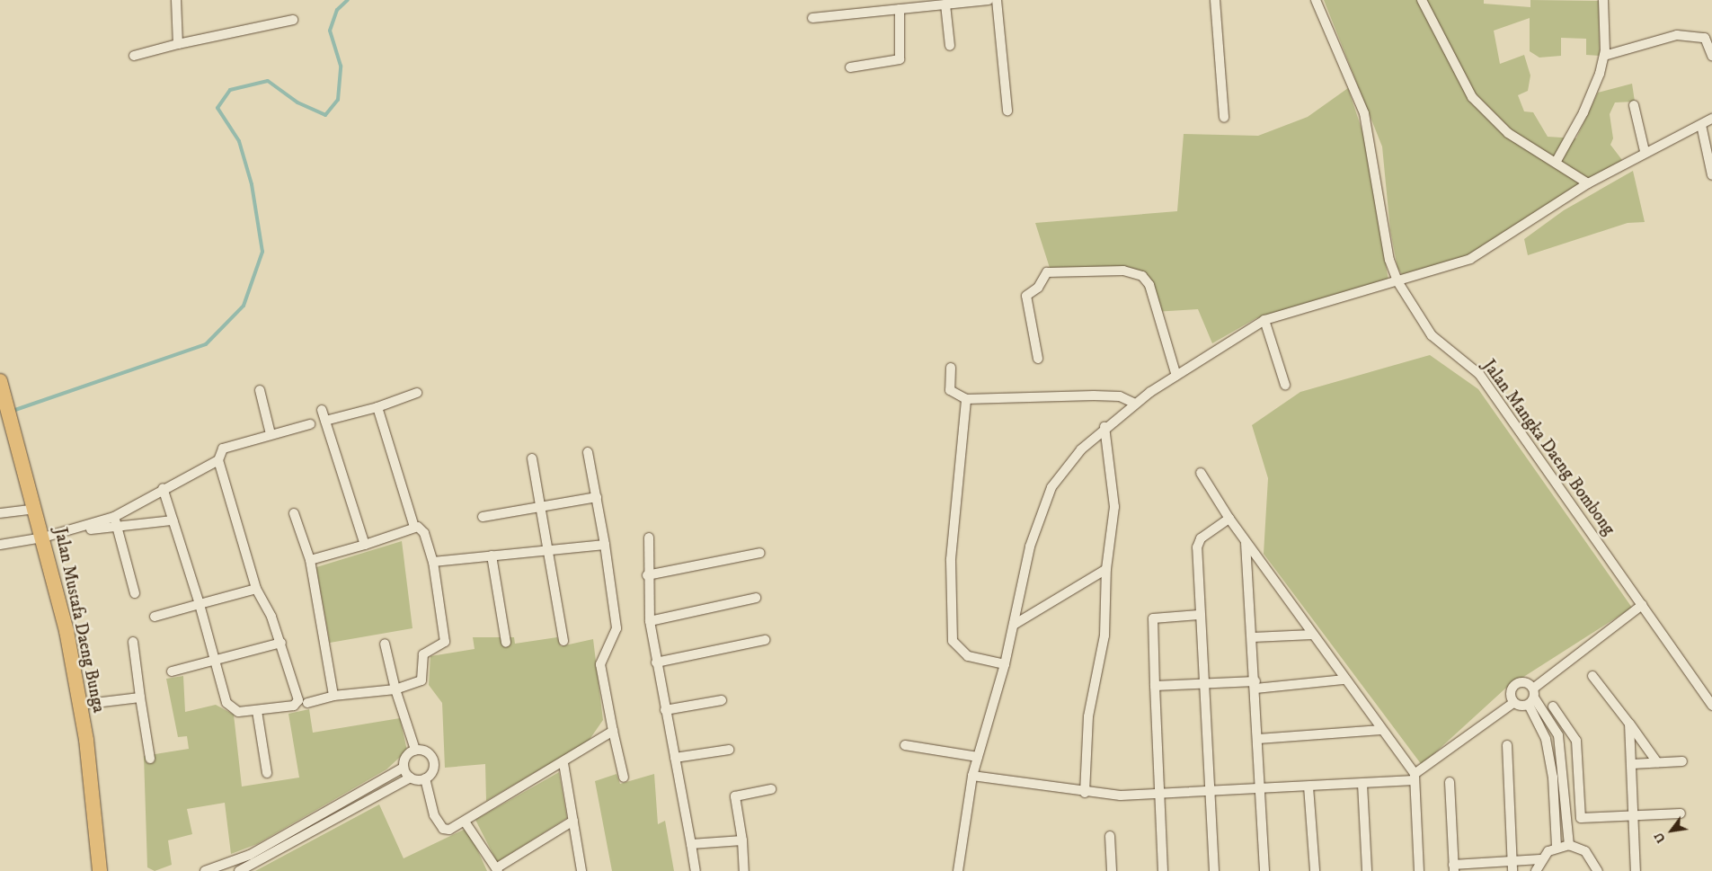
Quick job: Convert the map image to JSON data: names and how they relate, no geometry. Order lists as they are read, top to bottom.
{
  "streets": {
    "main road": ["Jalan Mustafa Daeng Bunga"],
    "street": ["Jalan Mangka Daeng Bombong"]
  },
  "north": "bottom left"
}
